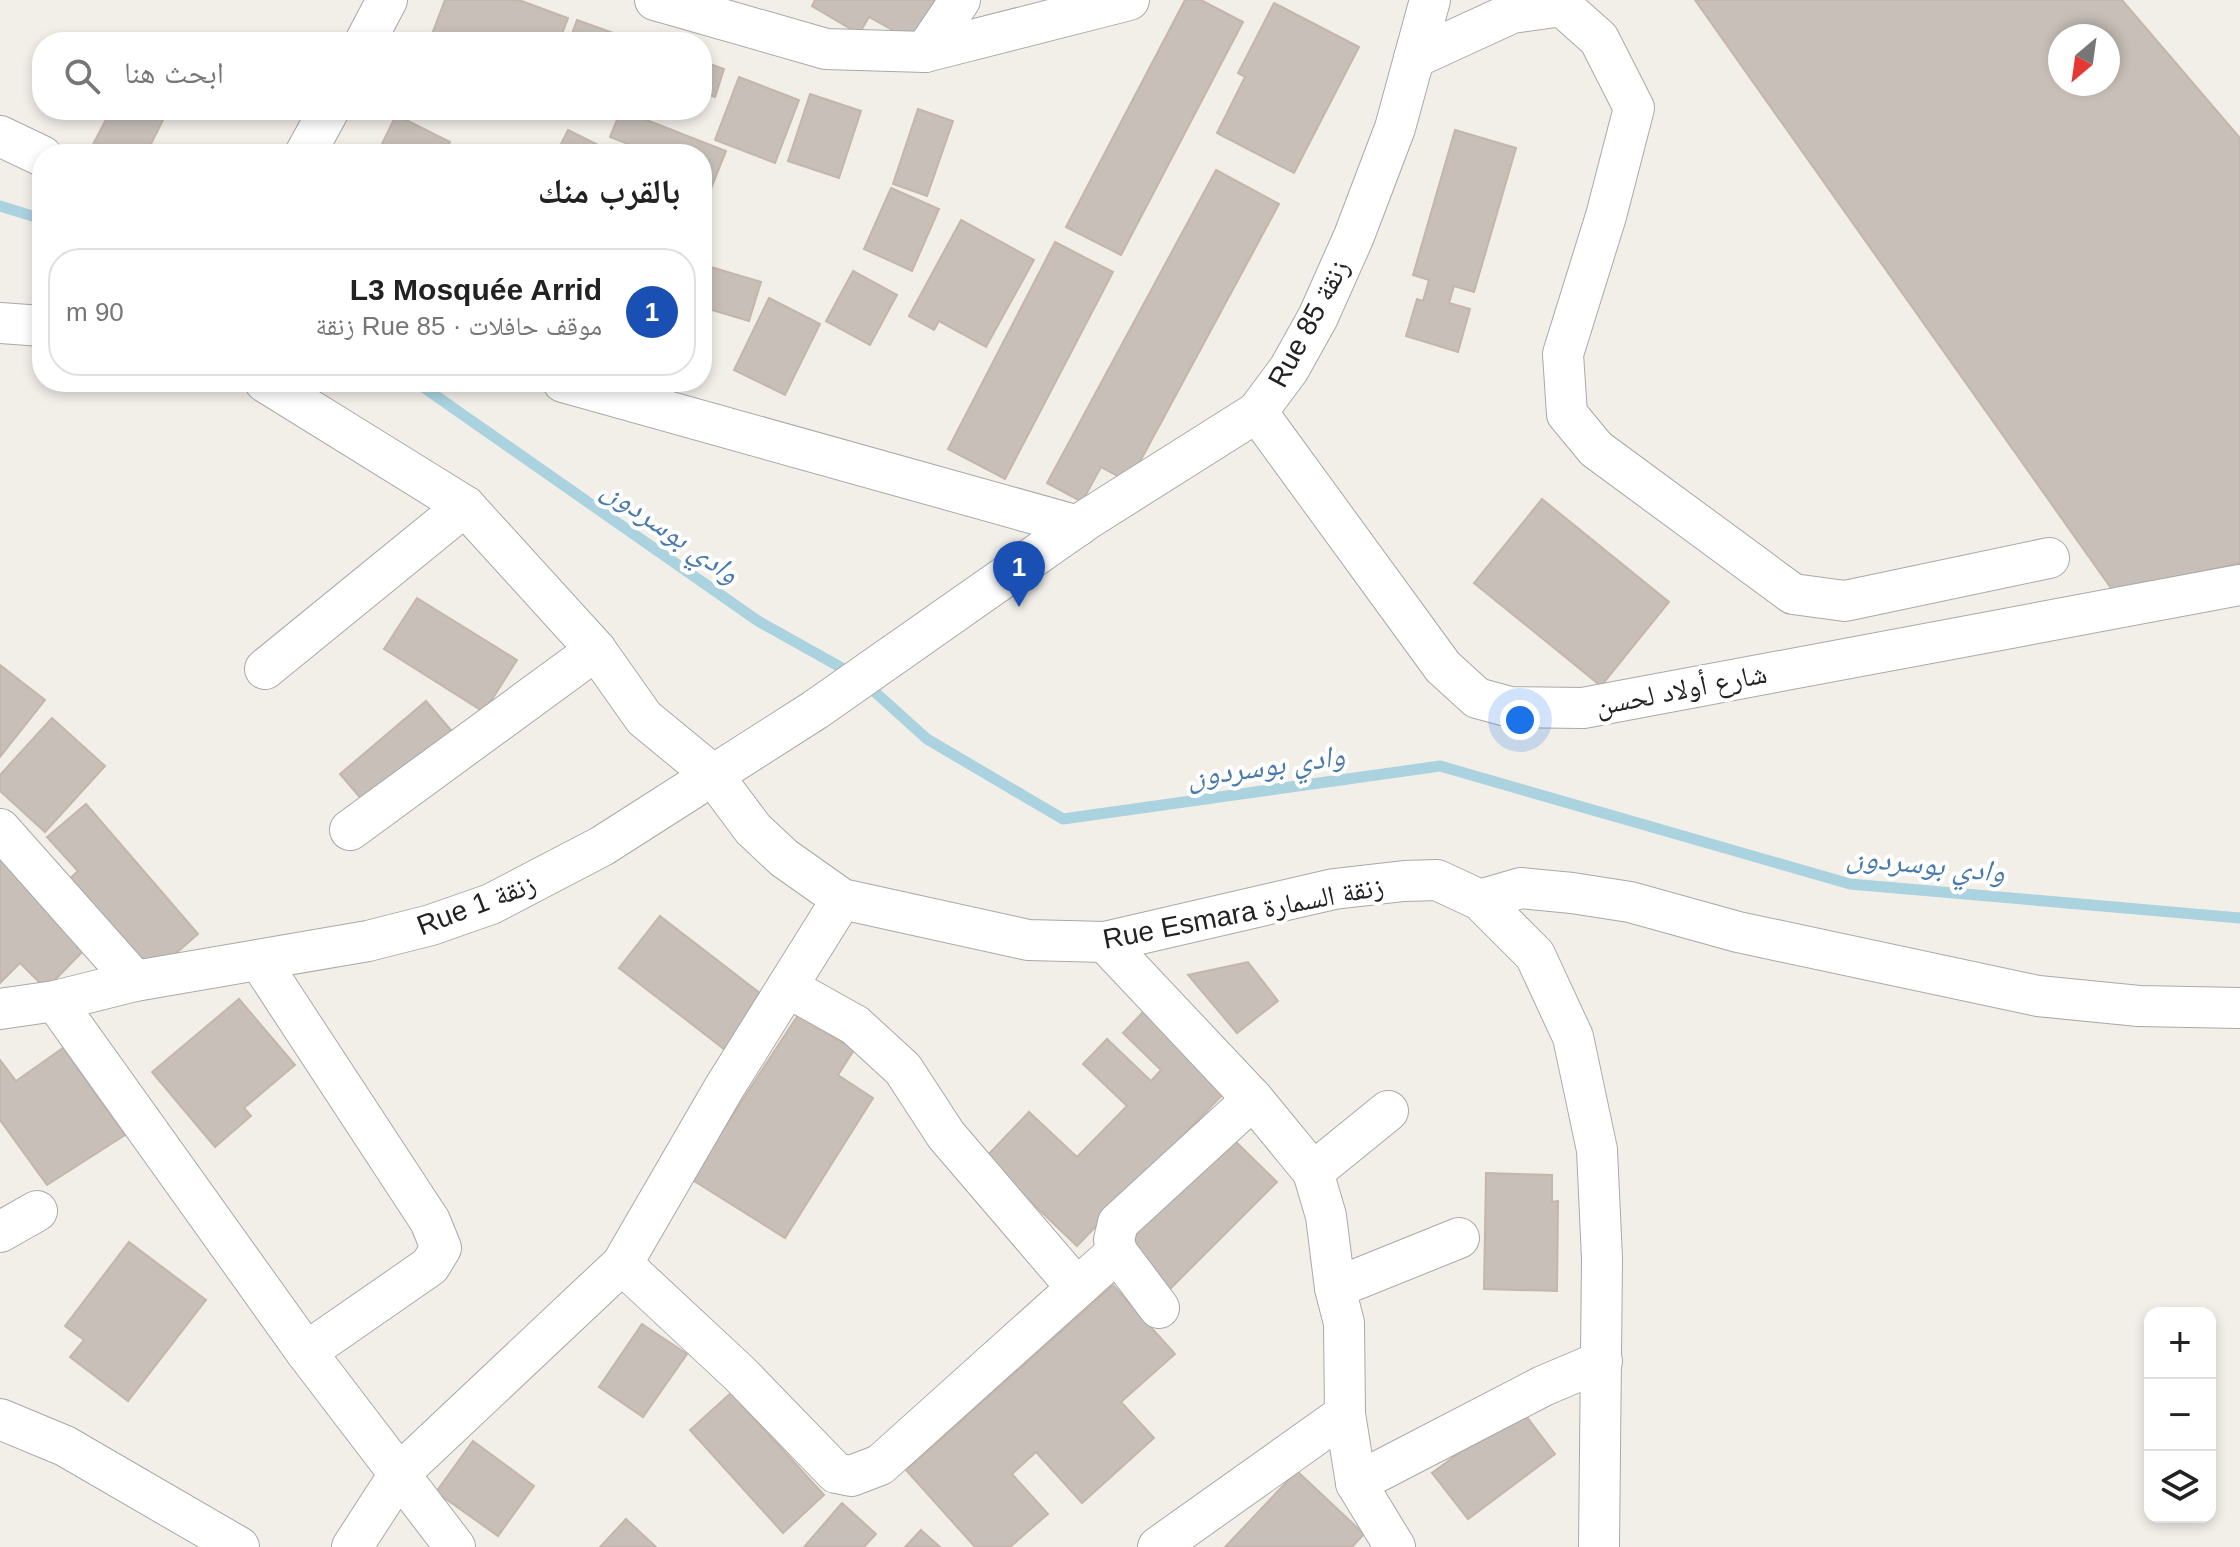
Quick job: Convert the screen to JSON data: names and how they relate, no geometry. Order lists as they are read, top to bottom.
{
  "streets": {
    "street": [
      "Rue 85 زنقة",
      "شارع أولاد لحسن",
      "Rue زنقة 1",
      "Rue Esmara زنقة السمارة"
    ]
  },
  "crossings": [
    ["Rue 85 زنقة", "شارع أولاد لحسن"],
    ["Rue 85 زنقة", "Rue زنقة 1"],
    ["Rue زنقة 1", "Rue Esmara زنقة السمارة"]
  ],
  "water": ["وادي بوسردون"],
  "north": "bottom left",
  "page": {
    "search": "ابحث هنا",
    "heading": "بالقرب منك",
    "list": [
      {
        "mark": "1",
        "name": "L3 Mosquée Arrid",
        "note": "موقف حافلات · Rue 85 زنقة",
        "value": "90 m"
      }
    ],
    "pins": "1",
    "map_buttons": ["+", "−"]
  }
}
